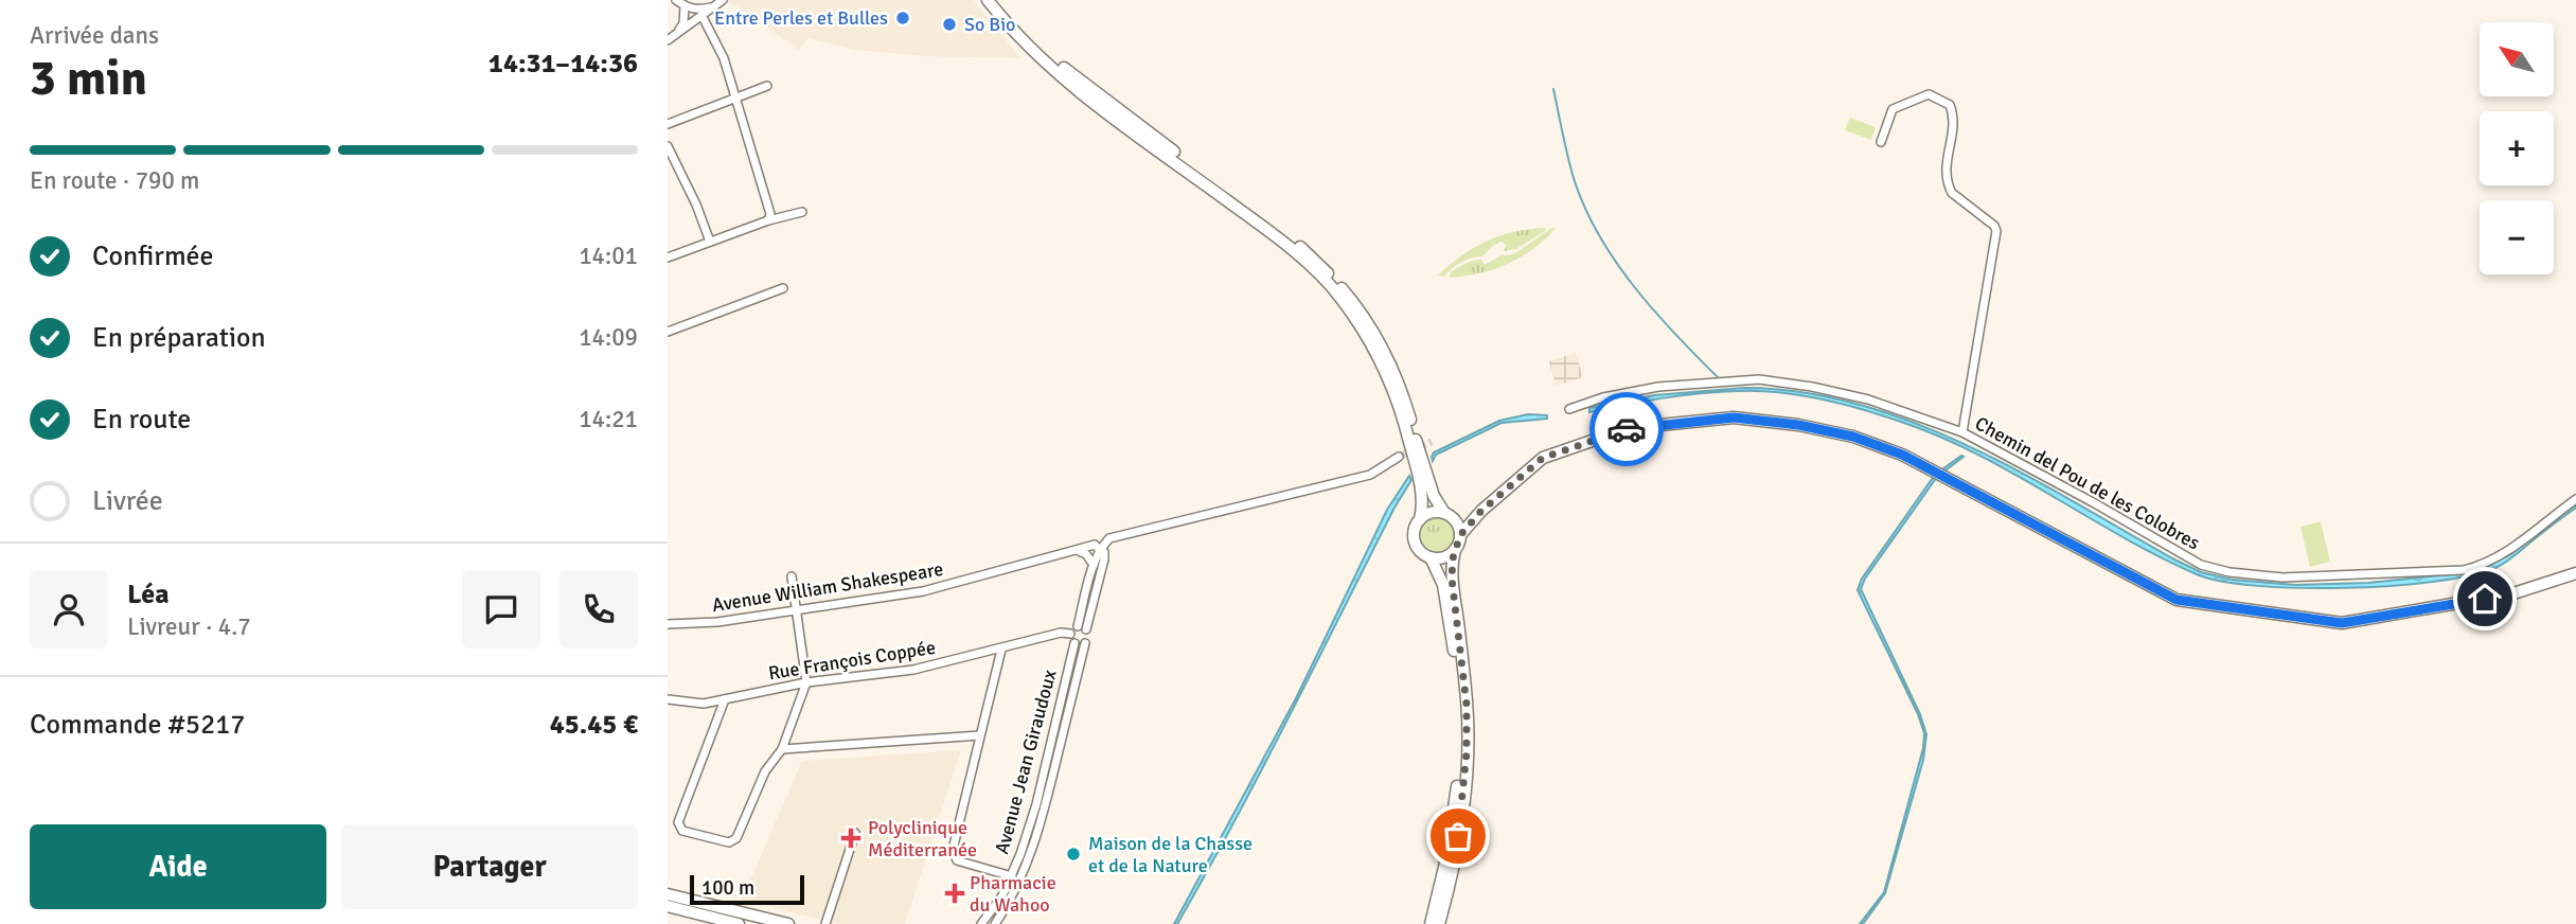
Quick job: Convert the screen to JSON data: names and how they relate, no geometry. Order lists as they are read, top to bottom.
{
  "streets": {
    "street": [
      "Chemin del Pou de les Colobres",
      "Avenue William Shakespeare",
      "Rue François Coppée",
      "Avenue Jean Giraudoux"
    ]
  },
  "places": {
    "other": ["Entre Perles et Bulles", "So Bio", "Maison de la Chasse et de la Nature"],
    "health": ["Polyclinique Méditerranée", "Pharmacie du Wahoo"]
  },
  "scale_bar": "100 m",
  "north": "top left",
  "page": {
    "heading": ["3 min", "Arrivée dans", "14:31–14:36"],
    "panel": [
      "Léa",
      "Livreur · 4.7",
      "Commande #5217",
      "45.45 €"
    ],
    "map_buttons": ["+", "−"],
    "bar": "En route · 790 m",
    "list": [
      ["Confirmée", "14:01"],
      ["En préparation", "14:09"],
      ["En route", "14:21"],
      "Livrée"
    ],
    "buttons": ["Aide", "Partager"],
    "scale": "100 m"
  }
}
